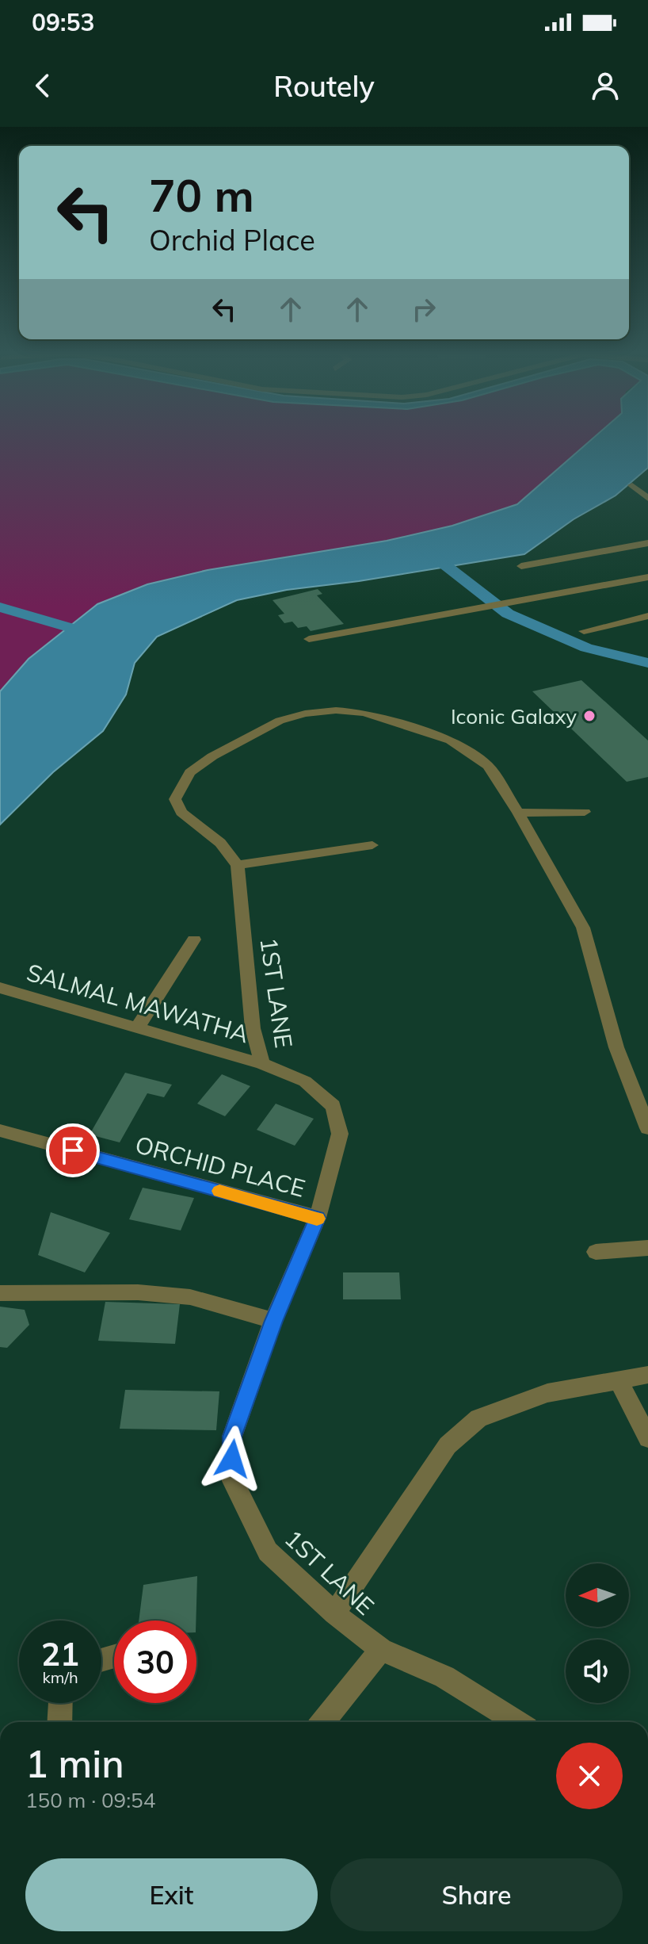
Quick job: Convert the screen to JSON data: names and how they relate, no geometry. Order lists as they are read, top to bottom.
{
  "streets": {
    "street": ["1ST LANE", "SALMAL MAWATHA", "ORCHID PLACE"]
  },
  "crossings": [
    ["1ST LANE", "SALMAL MAWATHA"],
    ["1ST LANE", "ORCHID PLACE"]
  ],
  "places": ["Iconic Galaxy"],
  "north": "left",
  "page": {
    "status": "09:53",
    "header": "Routely",
    "turn": ["70 m", "Orchid Place"],
    "speed": "21 km/h",
    "limit": "30",
    "heading": ["1 min", "150 m · 09:54"],
    "buttons": ["Exit", "Share"]
  }
}
